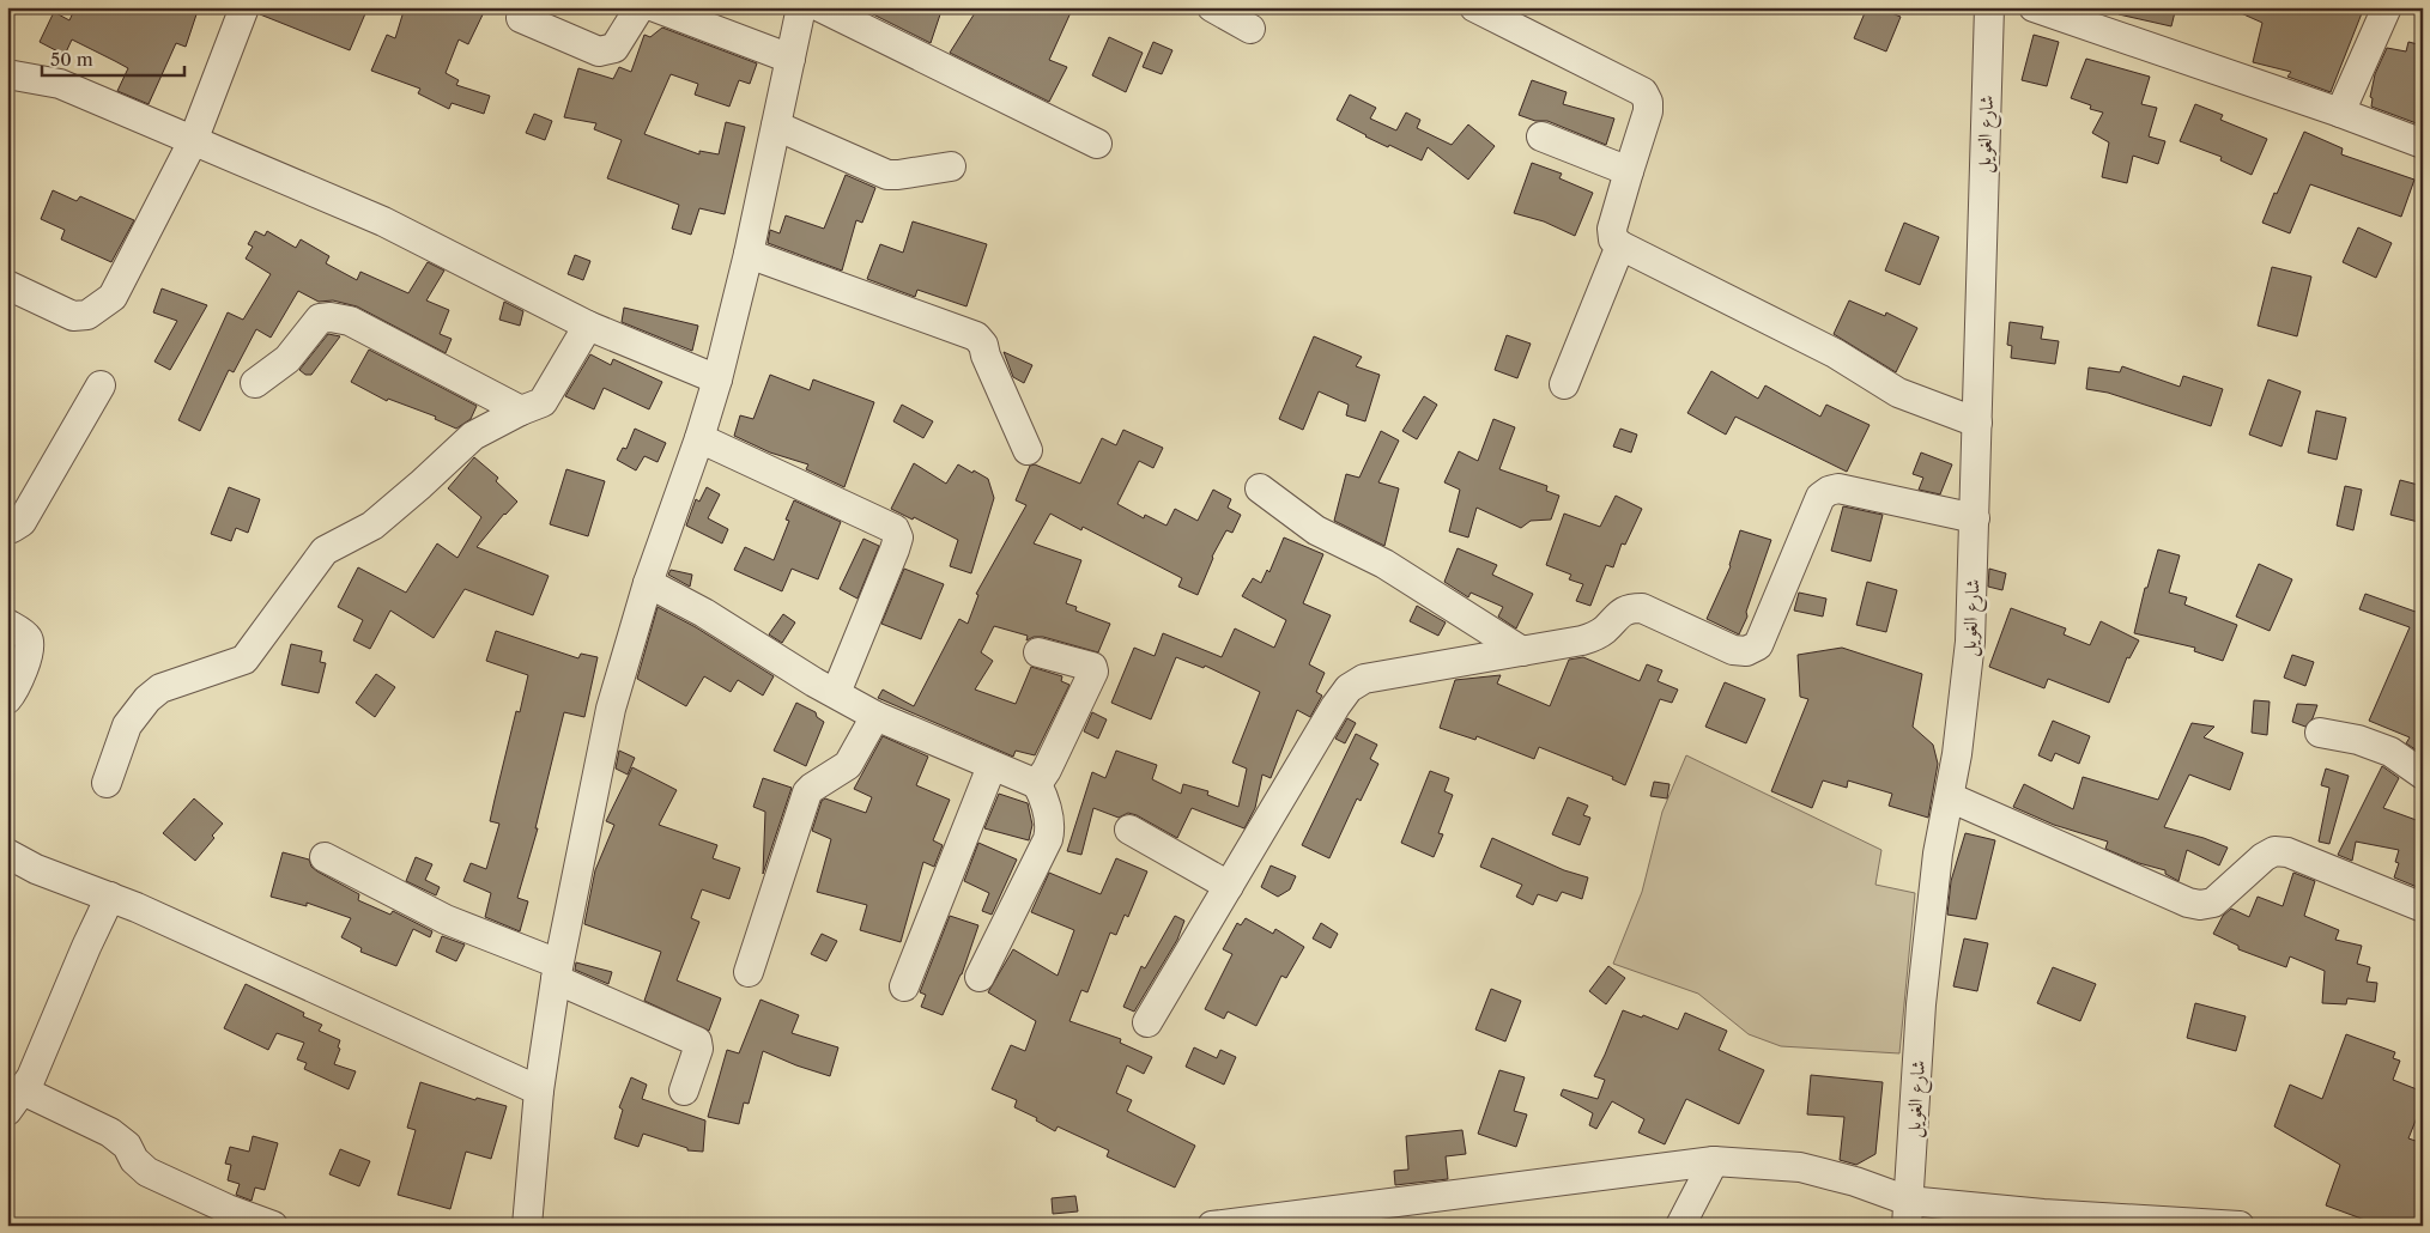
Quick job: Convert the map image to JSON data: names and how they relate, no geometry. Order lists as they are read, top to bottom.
{
  "streets": {
    "street": ["شارع الغويل"]
  },
  "scale_bar": "50 m"
}
